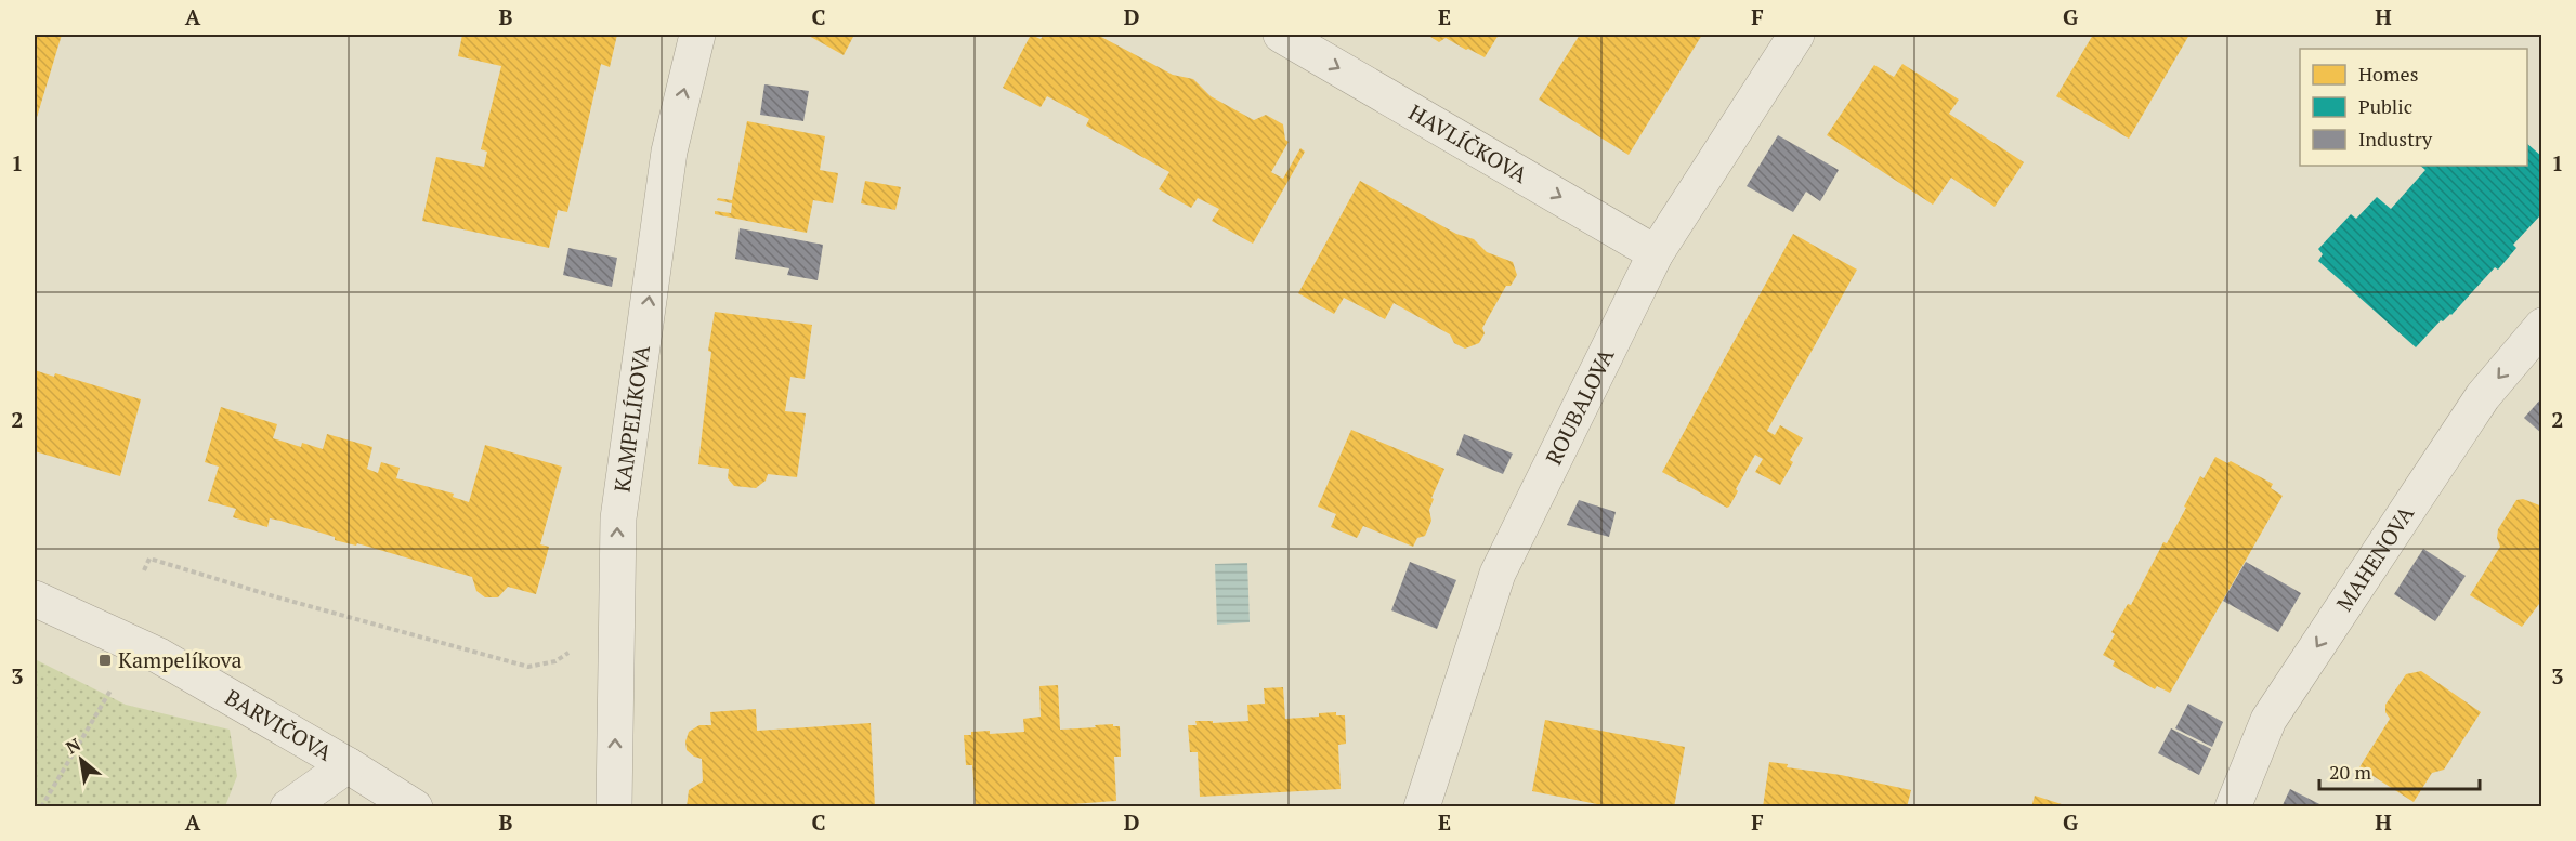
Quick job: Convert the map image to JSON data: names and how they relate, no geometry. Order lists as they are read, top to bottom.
{
  "streets": {
    "street": [
      "HAVLÍČKOVA",
      "ROUBALOVA",
      "KAMPELÍKOVA",
      "MAHENOVA",
      "BARVIČOVA"
    ]
  },
  "crossings": [
    ["HAVLÍČKOVA", "ROUBALOVA"]
  ],
  "one_way": ["HAVLÍČKOVA", "KAMPELÍKOVA", "MAHENOVA"],
  "places": {
    "transit": ["Kampelíkova"]
  },
  "legend": ["Homes", "Public", "Industry"],
  "scale_bar": "20 m",
  "north": "top left",
  "grid": {
    "columns": [
      "A",
      "B",
      "C",
      "D",
      "E",
      "F",
      "G",
      "H"
    ],
    "rows": ["1", "2", "3"]
  }
}
